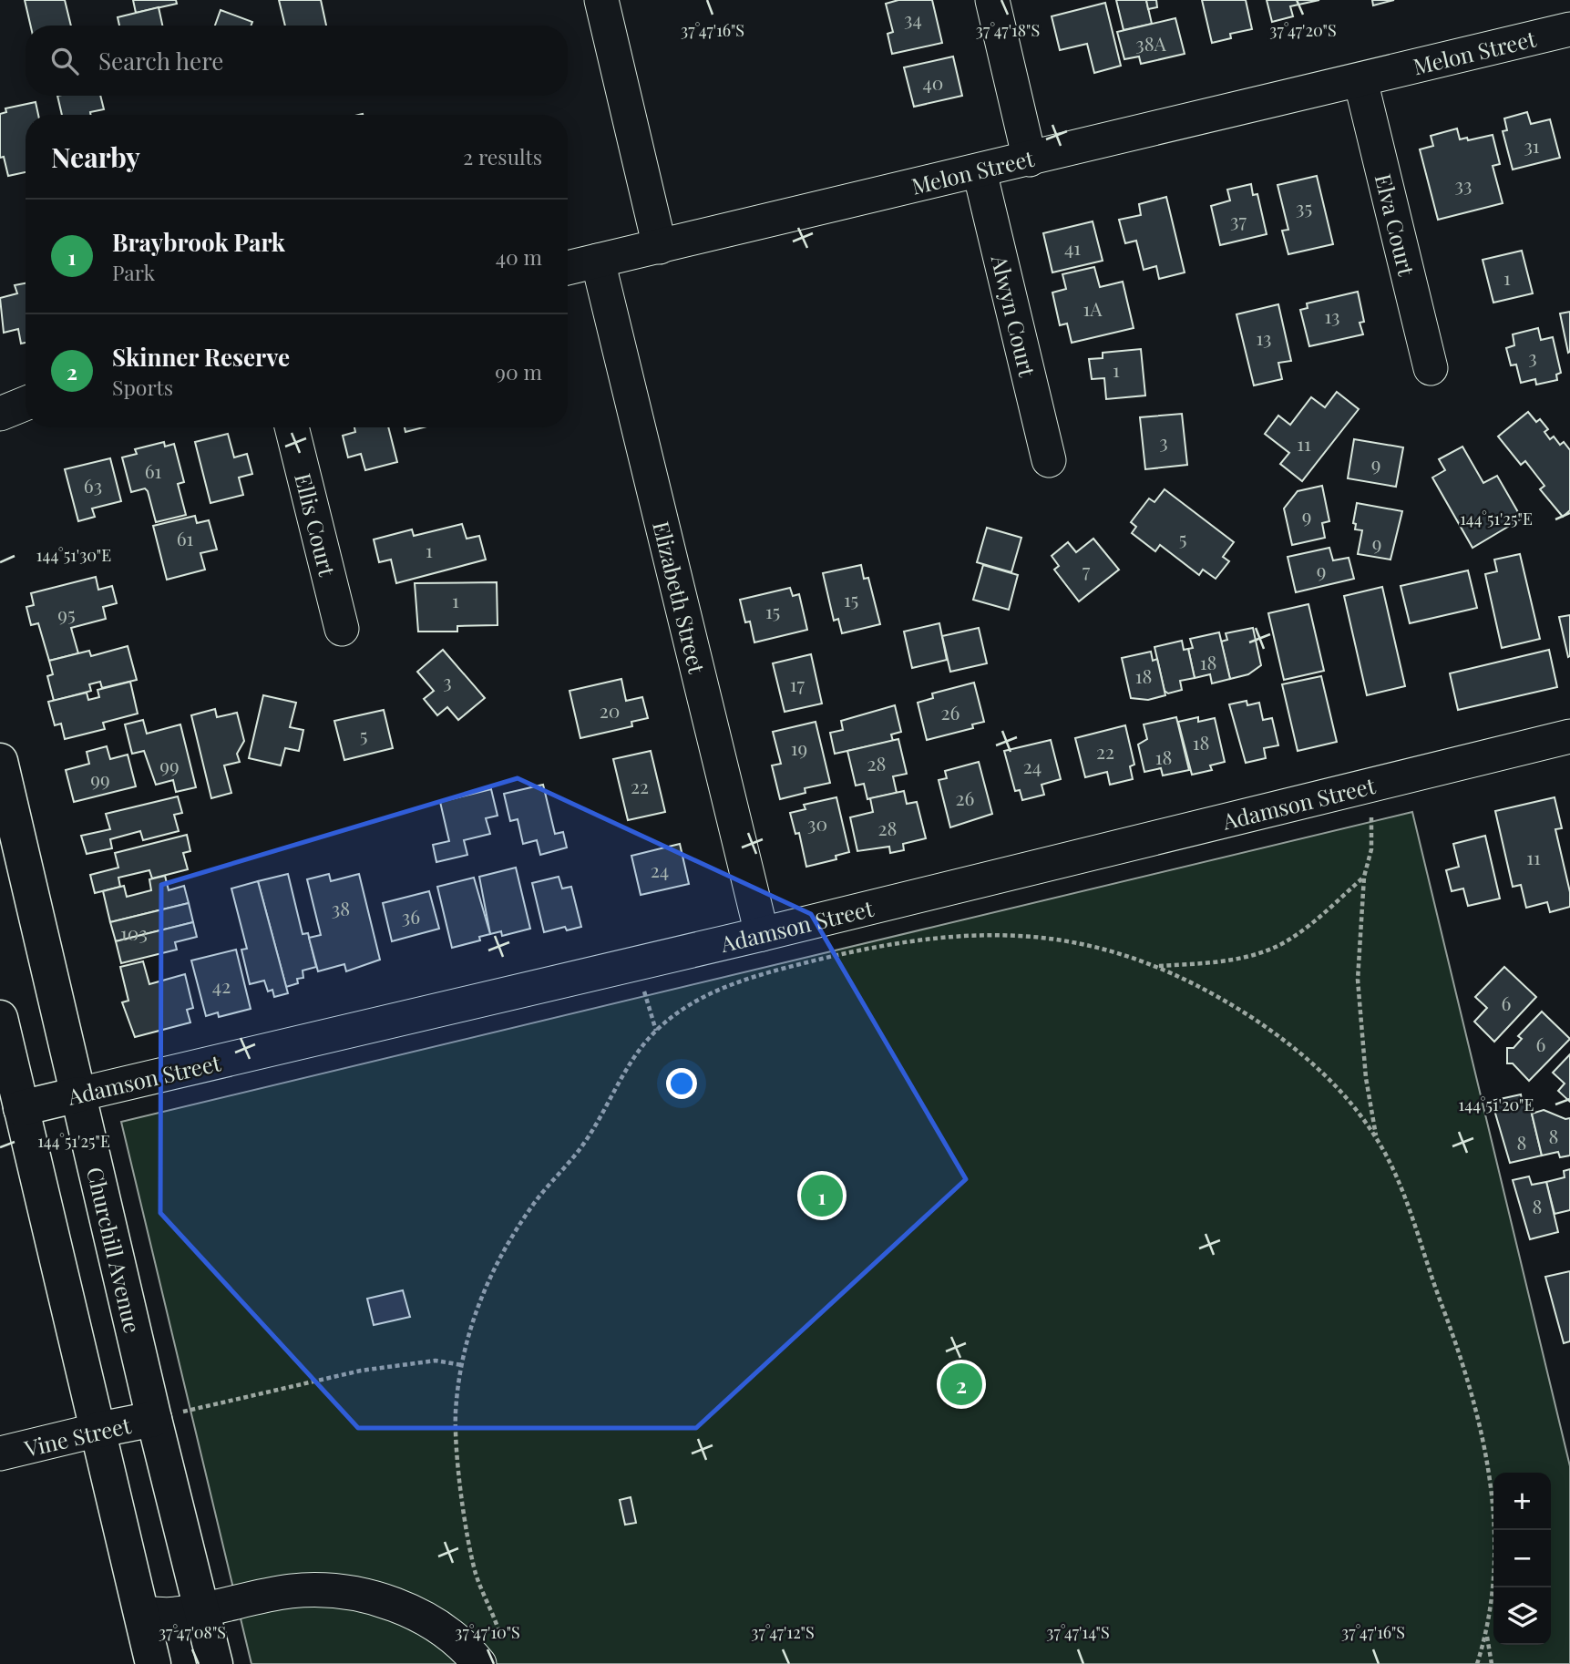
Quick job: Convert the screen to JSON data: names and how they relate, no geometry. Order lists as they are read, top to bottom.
{
  "streets": {
    "main road": ["Adamson Street", "Churchill Avenue", "Vine Street"],
    "street": [
      "Melon Street",
      "Elva Court",
      "Alwyn Court",
      "Ellis Court",
      "Elizabeth Street"
    ]
  },
  "crossings": [
    ["Melon Street", "Elva Court"],
    ["Melon Street", "Alwyn Court"],
    ["Melon Street", "Elizabeth Street"],
    ["Elizabeth Street", "Adamson Street"],
    ["Adamson Street", "Churchill Avenue"],
    ["Churchill Avenue", "Vine Street"]
  ],
  "house_numbers": [
    "34",
    "38A",
    "40",
    "31",
    "33",
    "35",
    "37",
    "41",
    "1",
    "1A",
    "13",
    "13",
    "3",
    "1",
    "3",
    "11",
    "9",
    "61",
    "63",
    "9",
    "61",
    "5",
    "9",
    "1",
    "7",
    "9",
    "15",
    "1",
    "15",
    "95",
    "18",
    "18",
    "3",
    "17",
    "20",
    "26",
    "5",
    "18",
    "19",
    "22",
    "18",
    "28",
    "99",
    "24",
    "99",
    "22",
    "26",
    "30",
    "28",
    "11",
    "24",
    "38",
    "36",
    "103",
    "42",
    "6",
    "6",
    "8",
    "8",
    "8"
  ],
  "page": {
    "search": "Search here",
    "heading": ["Nearby", "2 results"],
    "list": [
      {
        "mark": "1",
        "name": "Braybrook Park",
        "note": "Park",
        "value": "40 m"
      },
      {
        "mark": "2",
        "name": "Skinner Reserve",
        "note": "Sports",
        "value": "90 m"
      }
    ],
    "pins": ["1", "2"],
    "map_buttons": ["+", "−"]
  },
  "coordinates": [
    "37°47'16\"S",
    "37°47'18\"S",
    "37°47'20\"S",
    "144°51'25\"E",
    "144°51'30\"E",
    "144°51'20\"E",
    "37°47'08\"S",
    "37°47'10\"S",
    "37°47'12\"S",
    "37°47'14\"S"
  ]
}
